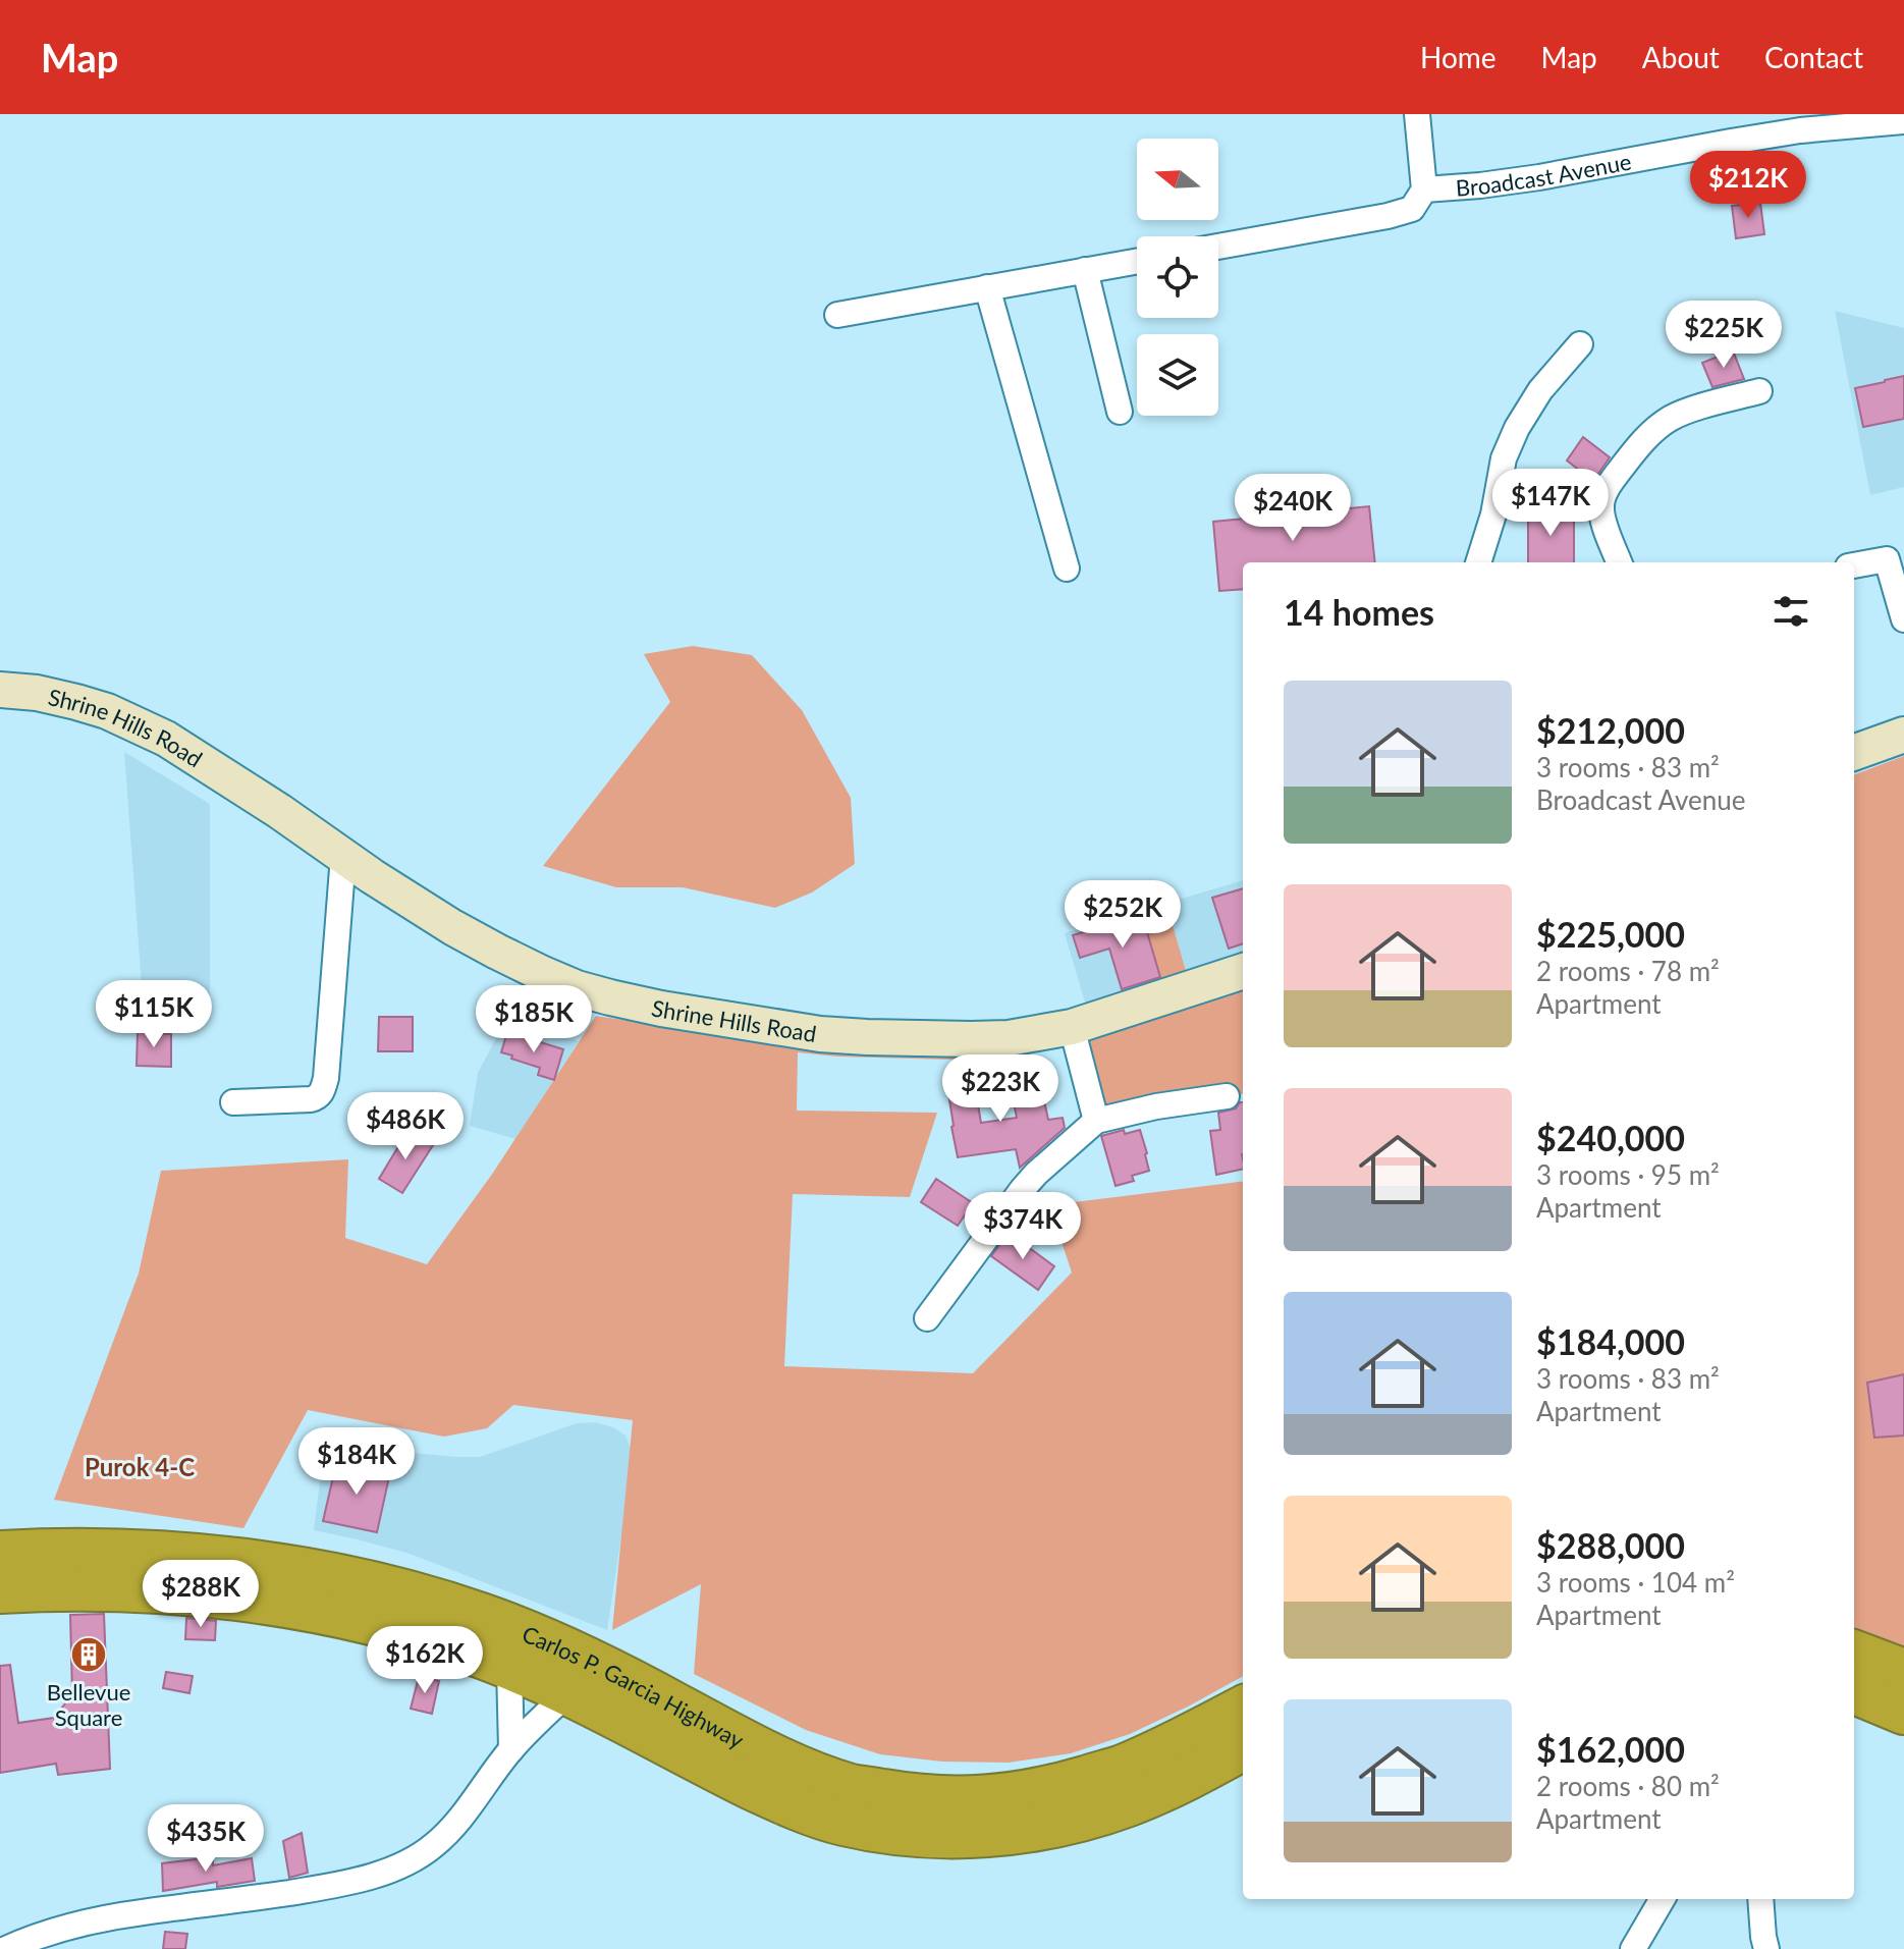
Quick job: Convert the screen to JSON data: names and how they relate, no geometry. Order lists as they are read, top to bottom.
{
  "streets": {
    "highway": ["Carlos P. Garcia Highway"],
    "street": ["Broadcast Avenue", "Shrine Hills Road"]
  },
  "districts": ["Purok 4-C"],
  "places": {
    "building": ["Bellevue Square"]
  },
  "north": "left",
  "page": {
    "header": "Map",
    "nav": [
      "Home",
      "Map",
      "About",
      "Contact"
    ],
    "price": [
      "$212K",
      "$225K",
      "$147K",
      "$240K",
      "$252K",
      "$115K",
      "$185K",
      "$223K",
      "$486K",
      "$374K",
      "$184K",
      "$288K",
      "$162K",
      "$435K"
    ],
    "heading": "14 homes",
    "list": [
      {
        "name": "$212,000",
        "note": "3 rooms · 83 m² · Broadcast Avenue"
      },
      {
        "name": "$225,000",
        "note": "2 rooms · 78 m² · Apartment"
      },
      {
        "name": "$240,000",
        "note": "3 rooms · 95 m² · Apartment"
      },
      {
        "name": "$184,000",
        "note": "3 rooms · 83 m² · Apartment"
      },
      {
        "name": "$288,000",
        "note": "3 rooms · 104 m² · Apartment"
      },
      {
        "name": "$162,000",
        "note": "2 rooms · 80 m² · Apartment"
      }
    ]
  }
}
